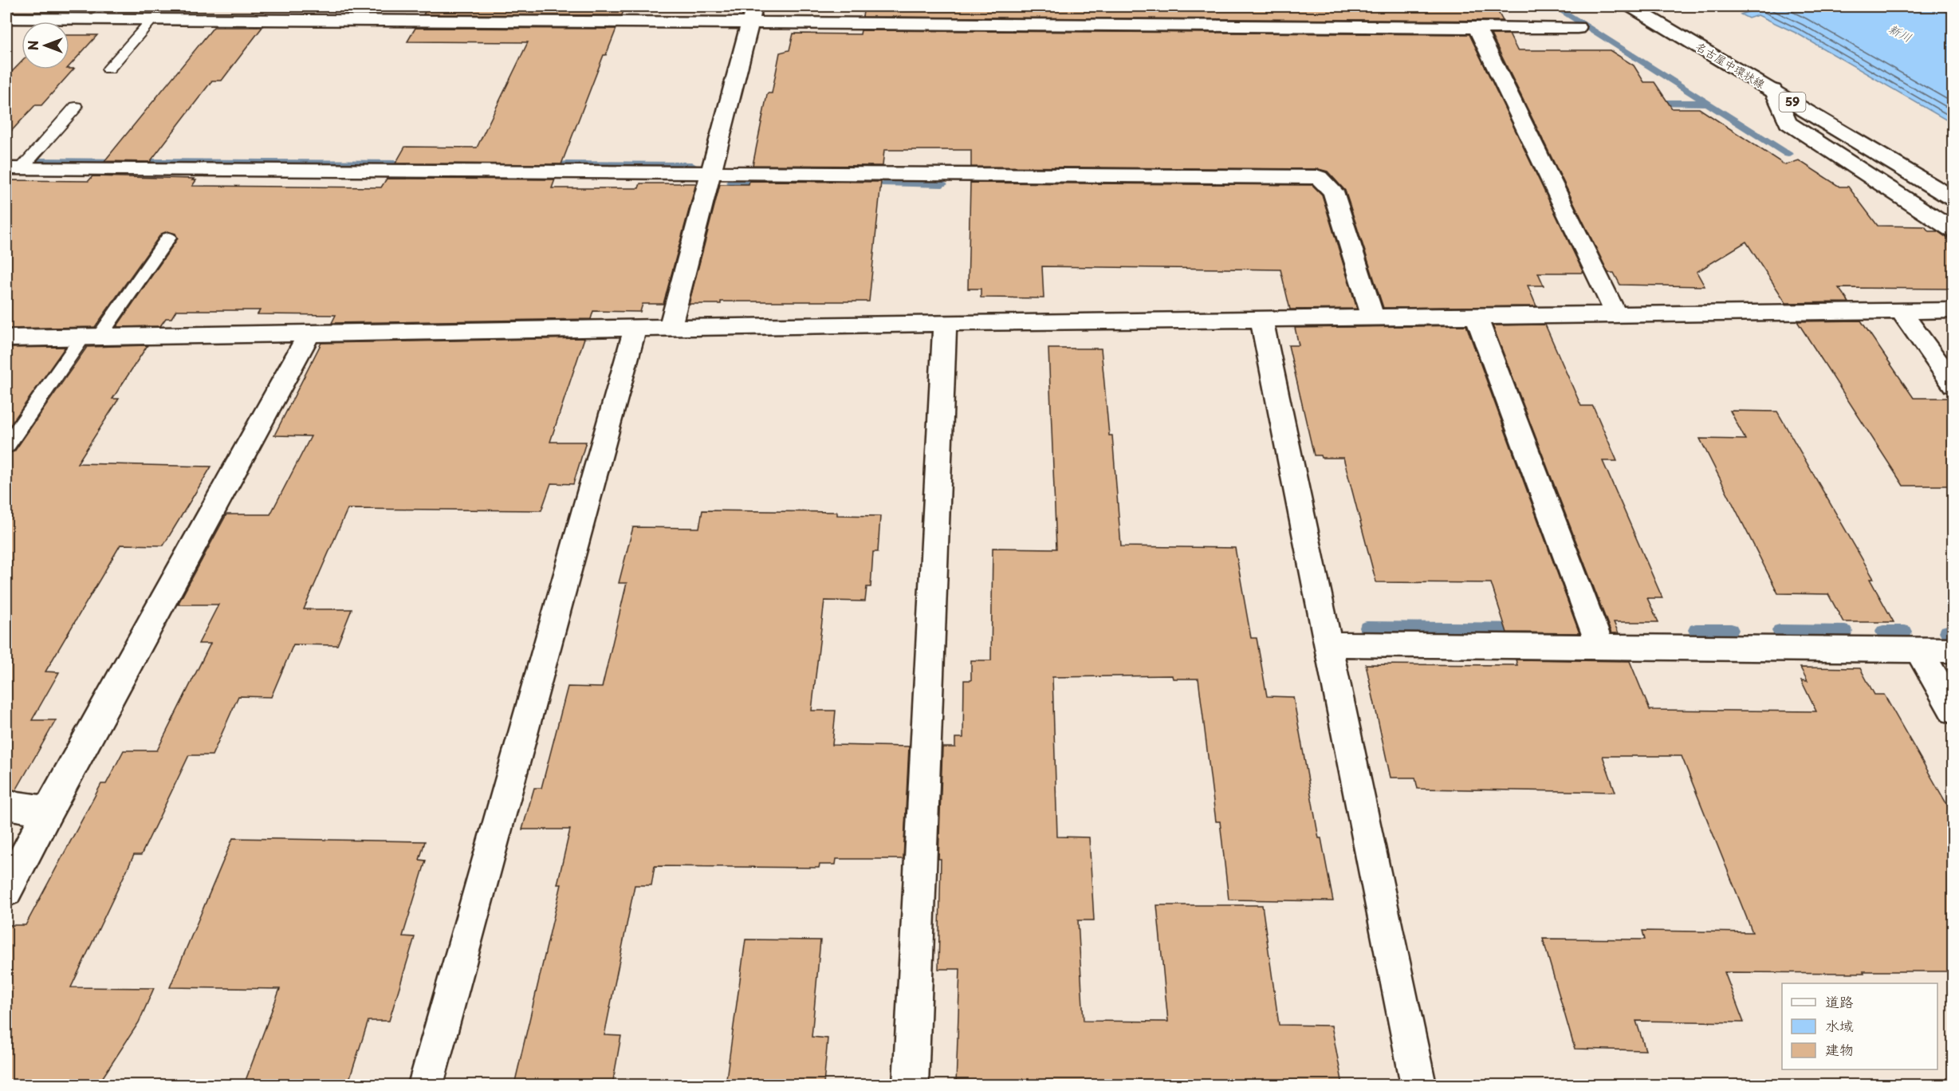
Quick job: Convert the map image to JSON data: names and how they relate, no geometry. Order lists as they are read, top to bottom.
{
  "streets": {
    "street": ["名古屋中環状線", "59"]
  },
  "water": ["新川"],
  "legend": ["道路", "水域", "建物"],
  "north": "left"
}
